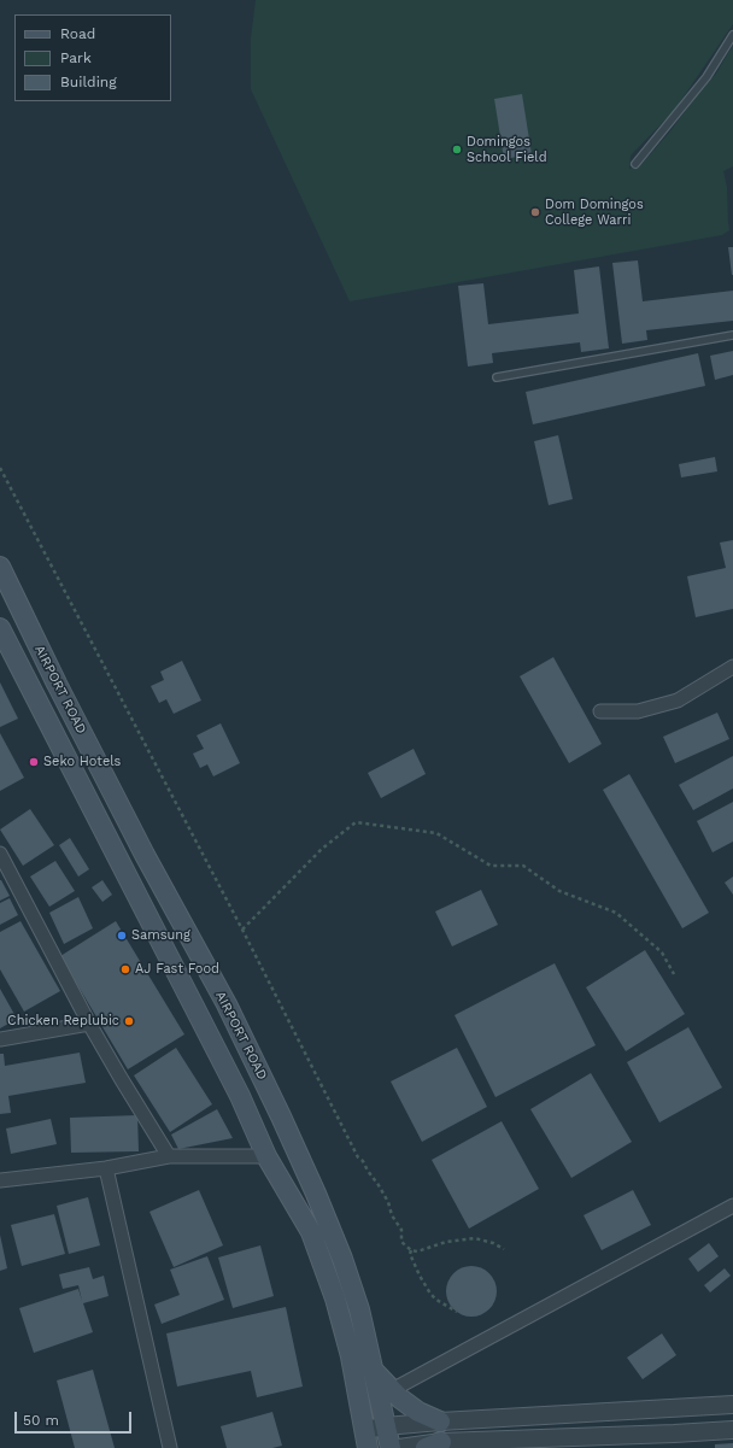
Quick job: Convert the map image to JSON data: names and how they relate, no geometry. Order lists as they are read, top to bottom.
{
  "streets": {
    "main road": ["AIRPORT ROAD"]
  },
  "places": [
    "Domingos School Field",
    "Dom Domingos College Warri",
    "Seko Hotels",
    "Samsung",
    "AJ Fast Food",
    "Chicken Replubic"
  ],
  "legend": ["Road", "Park", "Building"],
  "scale_bar": "50 m"
}
